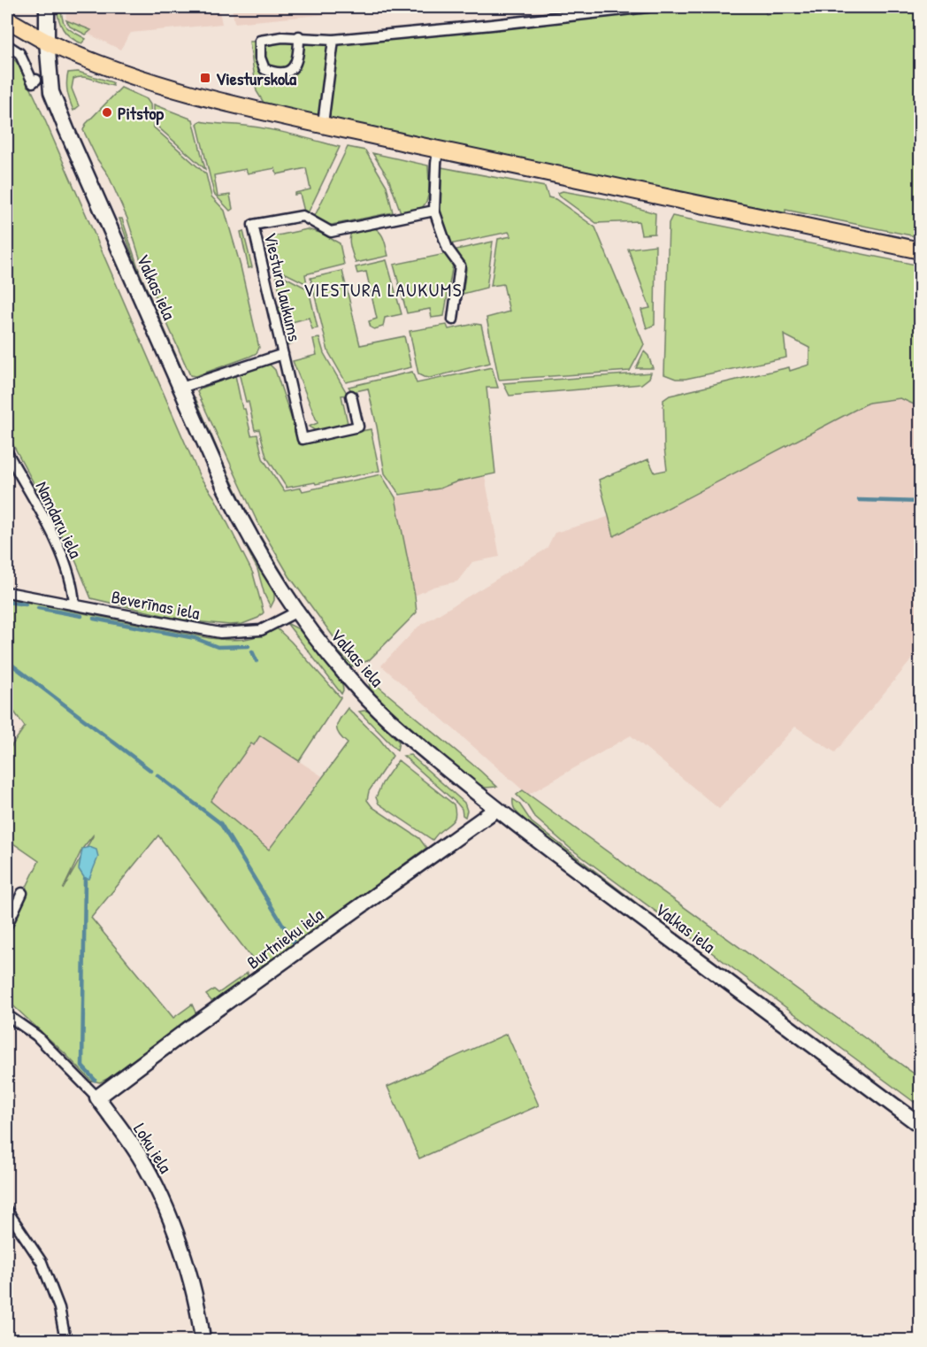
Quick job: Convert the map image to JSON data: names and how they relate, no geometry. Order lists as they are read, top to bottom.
{
  "streets": {
    "main road": ["Valkas iela", "Burtnieku iela", "Loku iela"],
    "street": ["Viestura laukums", "Namdaru iela", "Beverīnas iela"]
  },
  "crossings": [
    ["Valkas iela", "Viestura laukums"],
    ["Valkas iela", "Beverīnas iela"],
    ["Valkas iela", "Burtnieku iela"],
    ["Namdaru iela", "Beverīnas iela"],
    ["Burtnieku iela", "Loku iela"]
  ],
  "districts": ["VIESTURA LAUKUMS"],
  "places": {
    "transit": ["Viesturskola"],
    "other": ["Pitstop"]
  }
}
